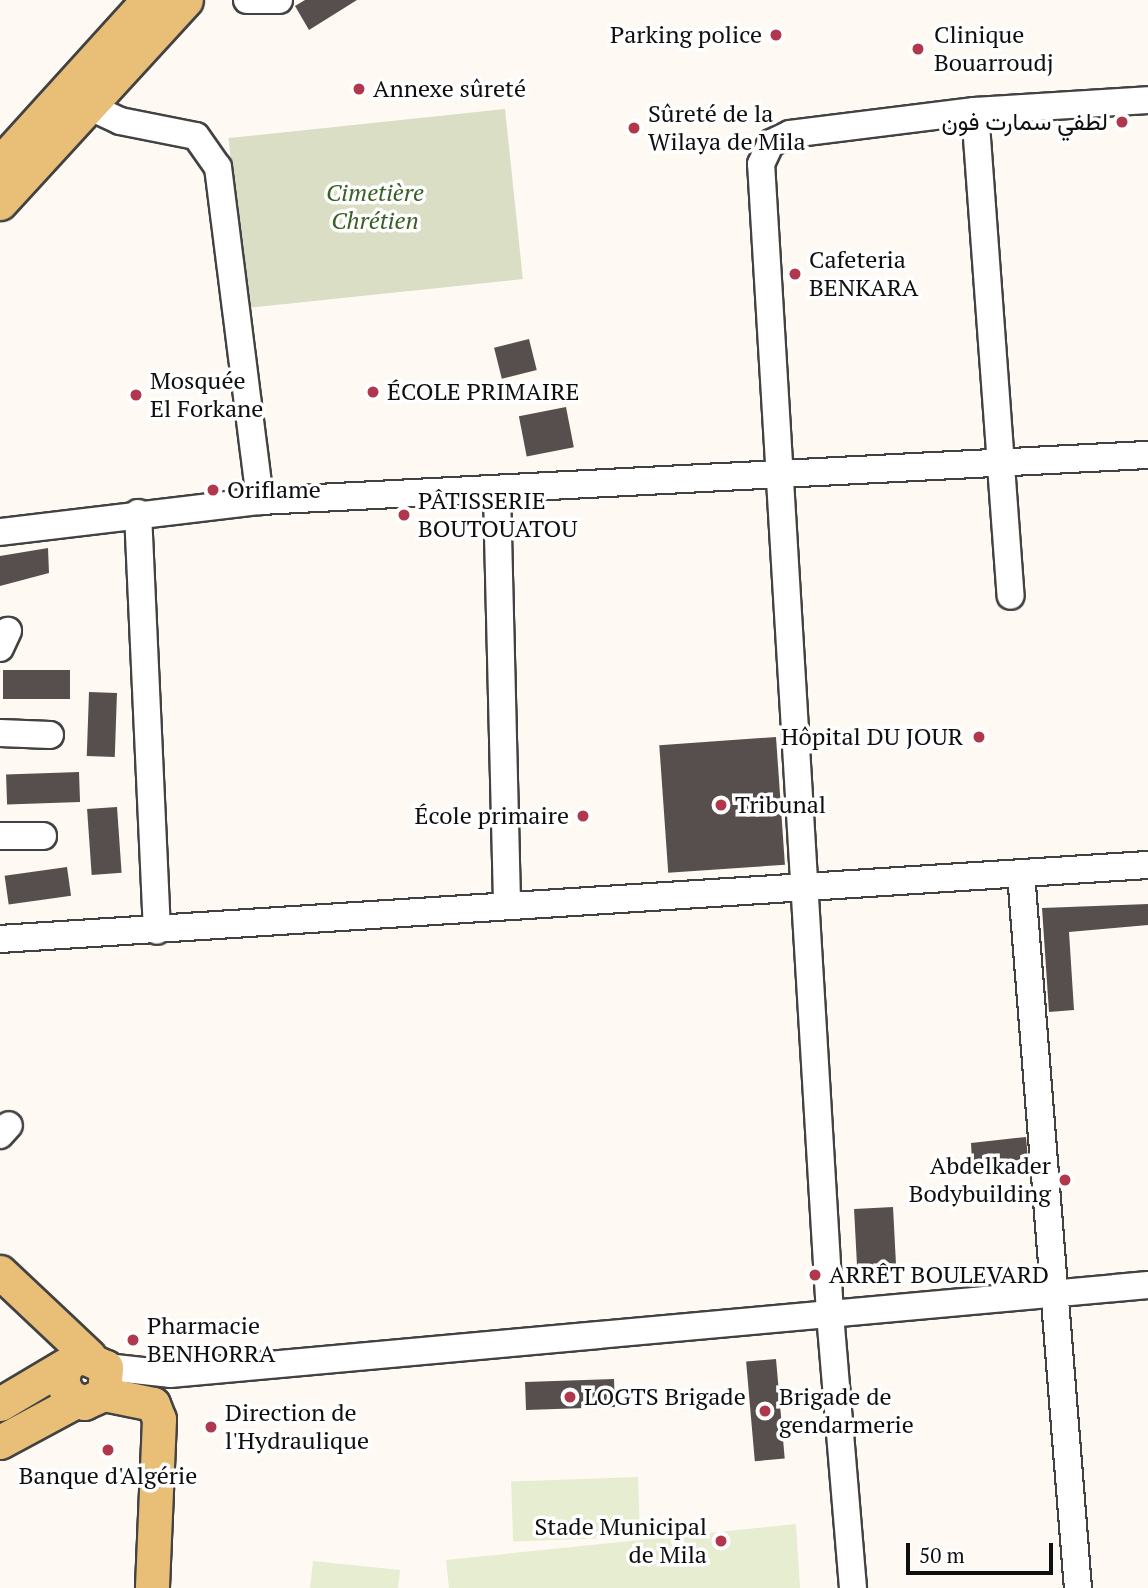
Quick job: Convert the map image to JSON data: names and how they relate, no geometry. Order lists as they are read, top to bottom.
{
  "parks": ["Cimetière Chrétien"],
  "places": [
    "Parking police",
    "Clinique Bouarroudj",
    "Annexe sûreté",
    "لطفي سمارت فون",
    "Sûreté de la Wilaya de Mila",
    "Cafeteria BENKARA",
    "ÉCOLE PRIMAIRE",
    "Mosquée El Forkane",
    "Oriflame",
    "PÂTISSERIE BOUTOUATOU",
    "Hôpital DU JOUR",
    "Tribunal",
    "École primaire",
    "Abdelkader Bodybuilding",
    "ARRÊT BOULEVARD",
    "Pharmacie BENHORRA",
    "LOGTS Brigade",
    "Brigade de gendarmerie",
    "Direction de l'Hydraulique",
    "Banque d'Algérie",
    "Stade Municipal de Mila"
  ],
  "scale_bar": "50 m"
}
